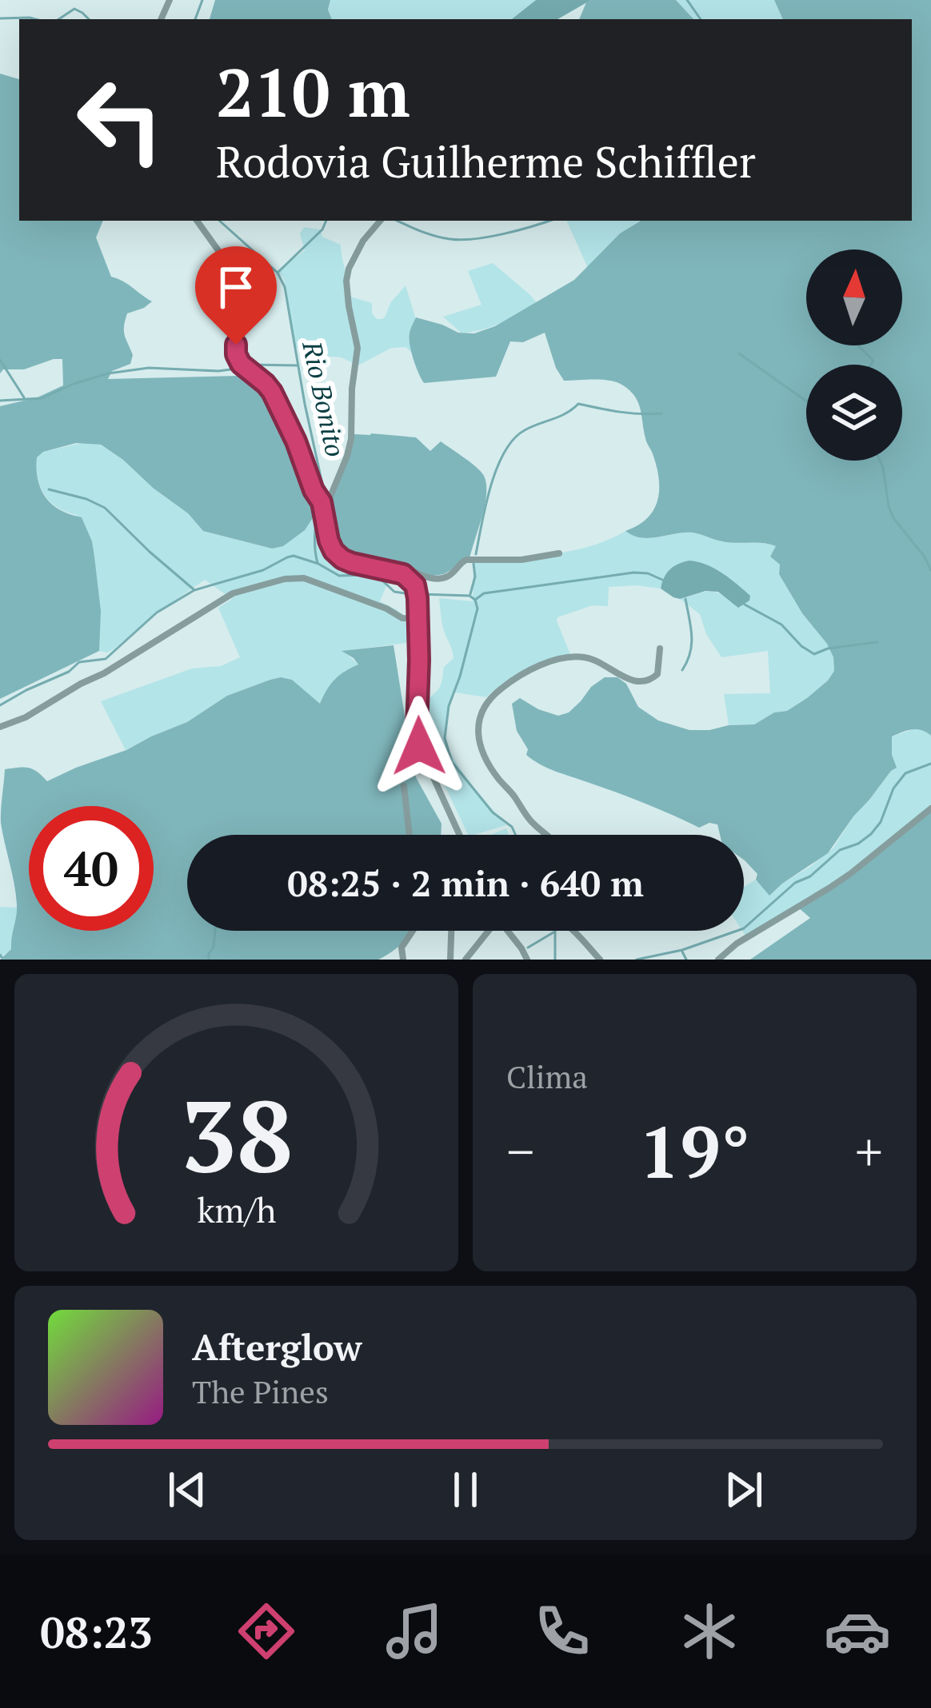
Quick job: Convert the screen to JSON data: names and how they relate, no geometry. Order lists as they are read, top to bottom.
{
  "water": ["Rio Bonito"],
  "north": "top",
  "page": {
    "turn": ["210 m", "Rodovia Guilherme Schiffler"],
    "limit": "40",
    "trip": "08:25 · 2 min · 640 m",
    "tile": "Clima",
    "heat": ["−", "19°", "+"],
    "song": ["Afterglow", "The Pines"],
    "tabs": "08:23",
    "gauge": ["38", "km/h"]
  }
}
